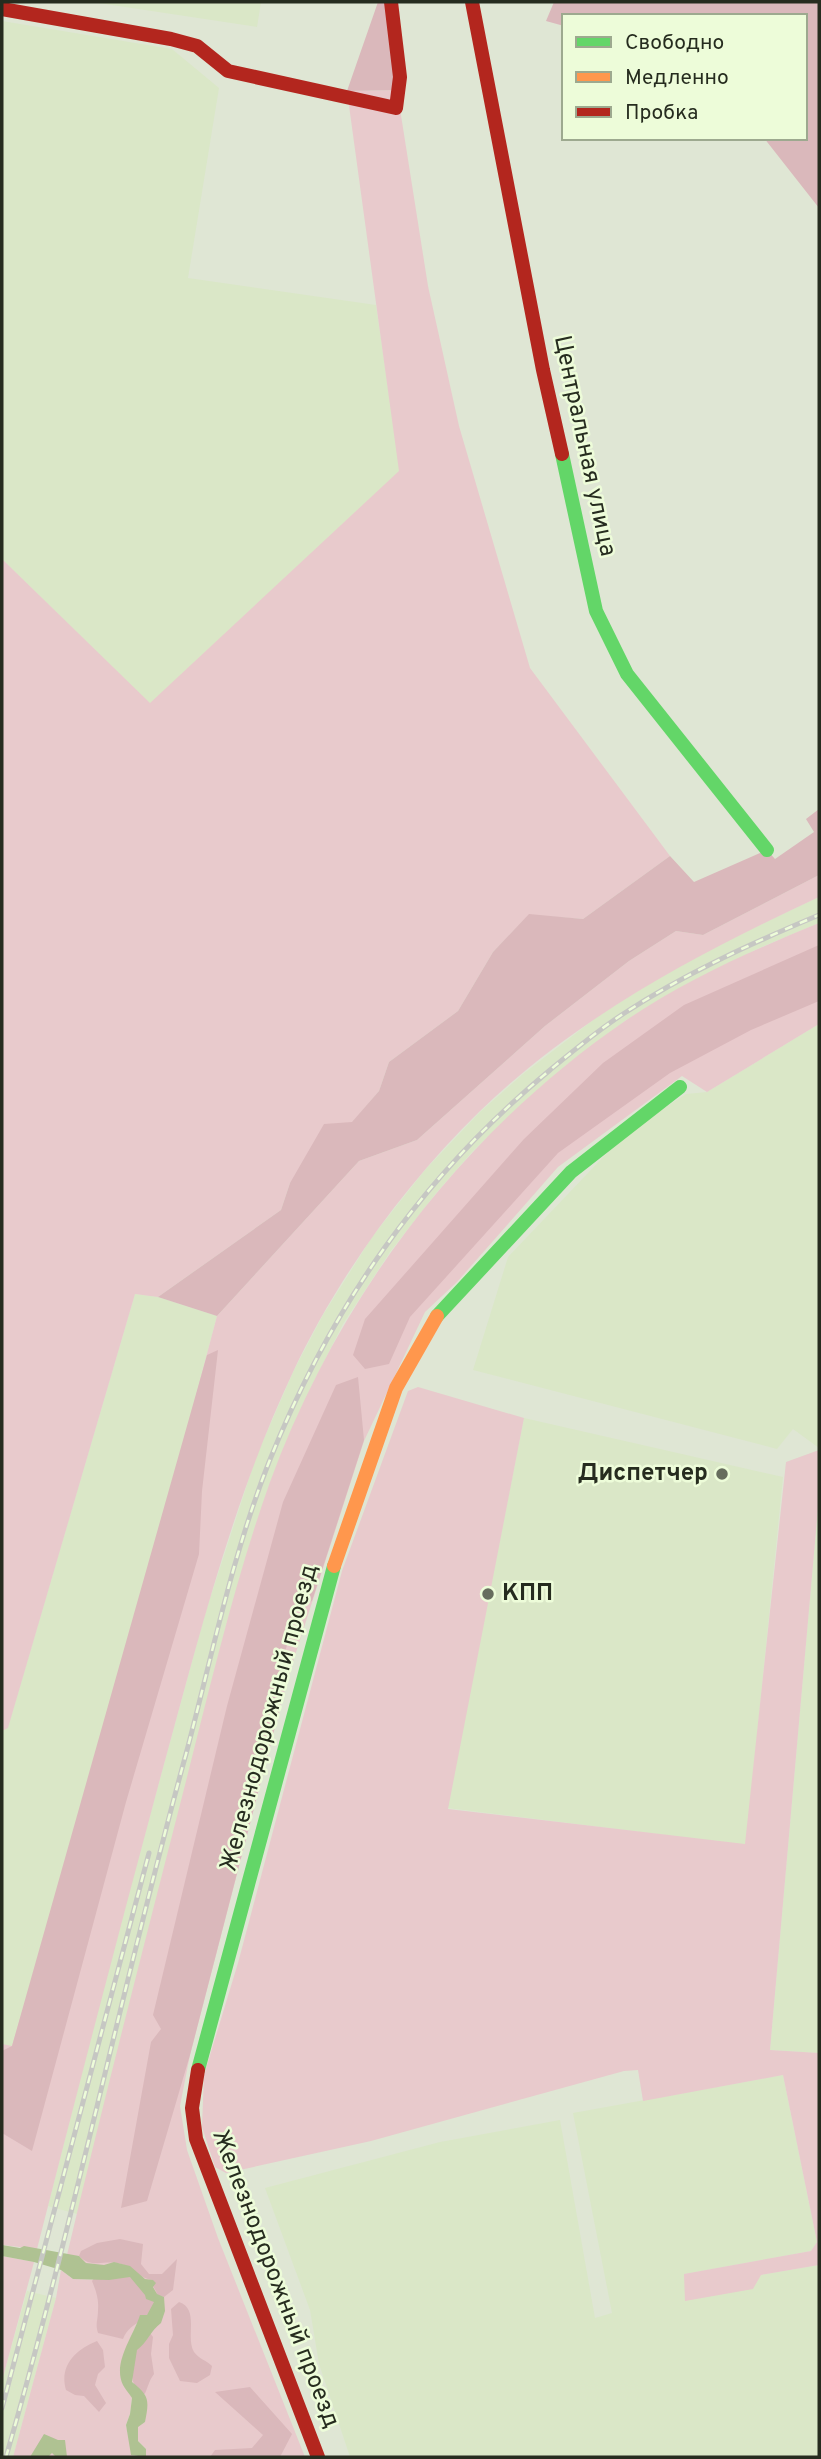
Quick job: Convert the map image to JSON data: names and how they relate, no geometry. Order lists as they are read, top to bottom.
{
  "streets": {
    "street": ["Центральная улица", "Железнодорожный проезд"]
  },
  "places": ["Диспетчер", "КПП"],
  "legend": ["Свободно", "Медленно", "Пробка"]
}
